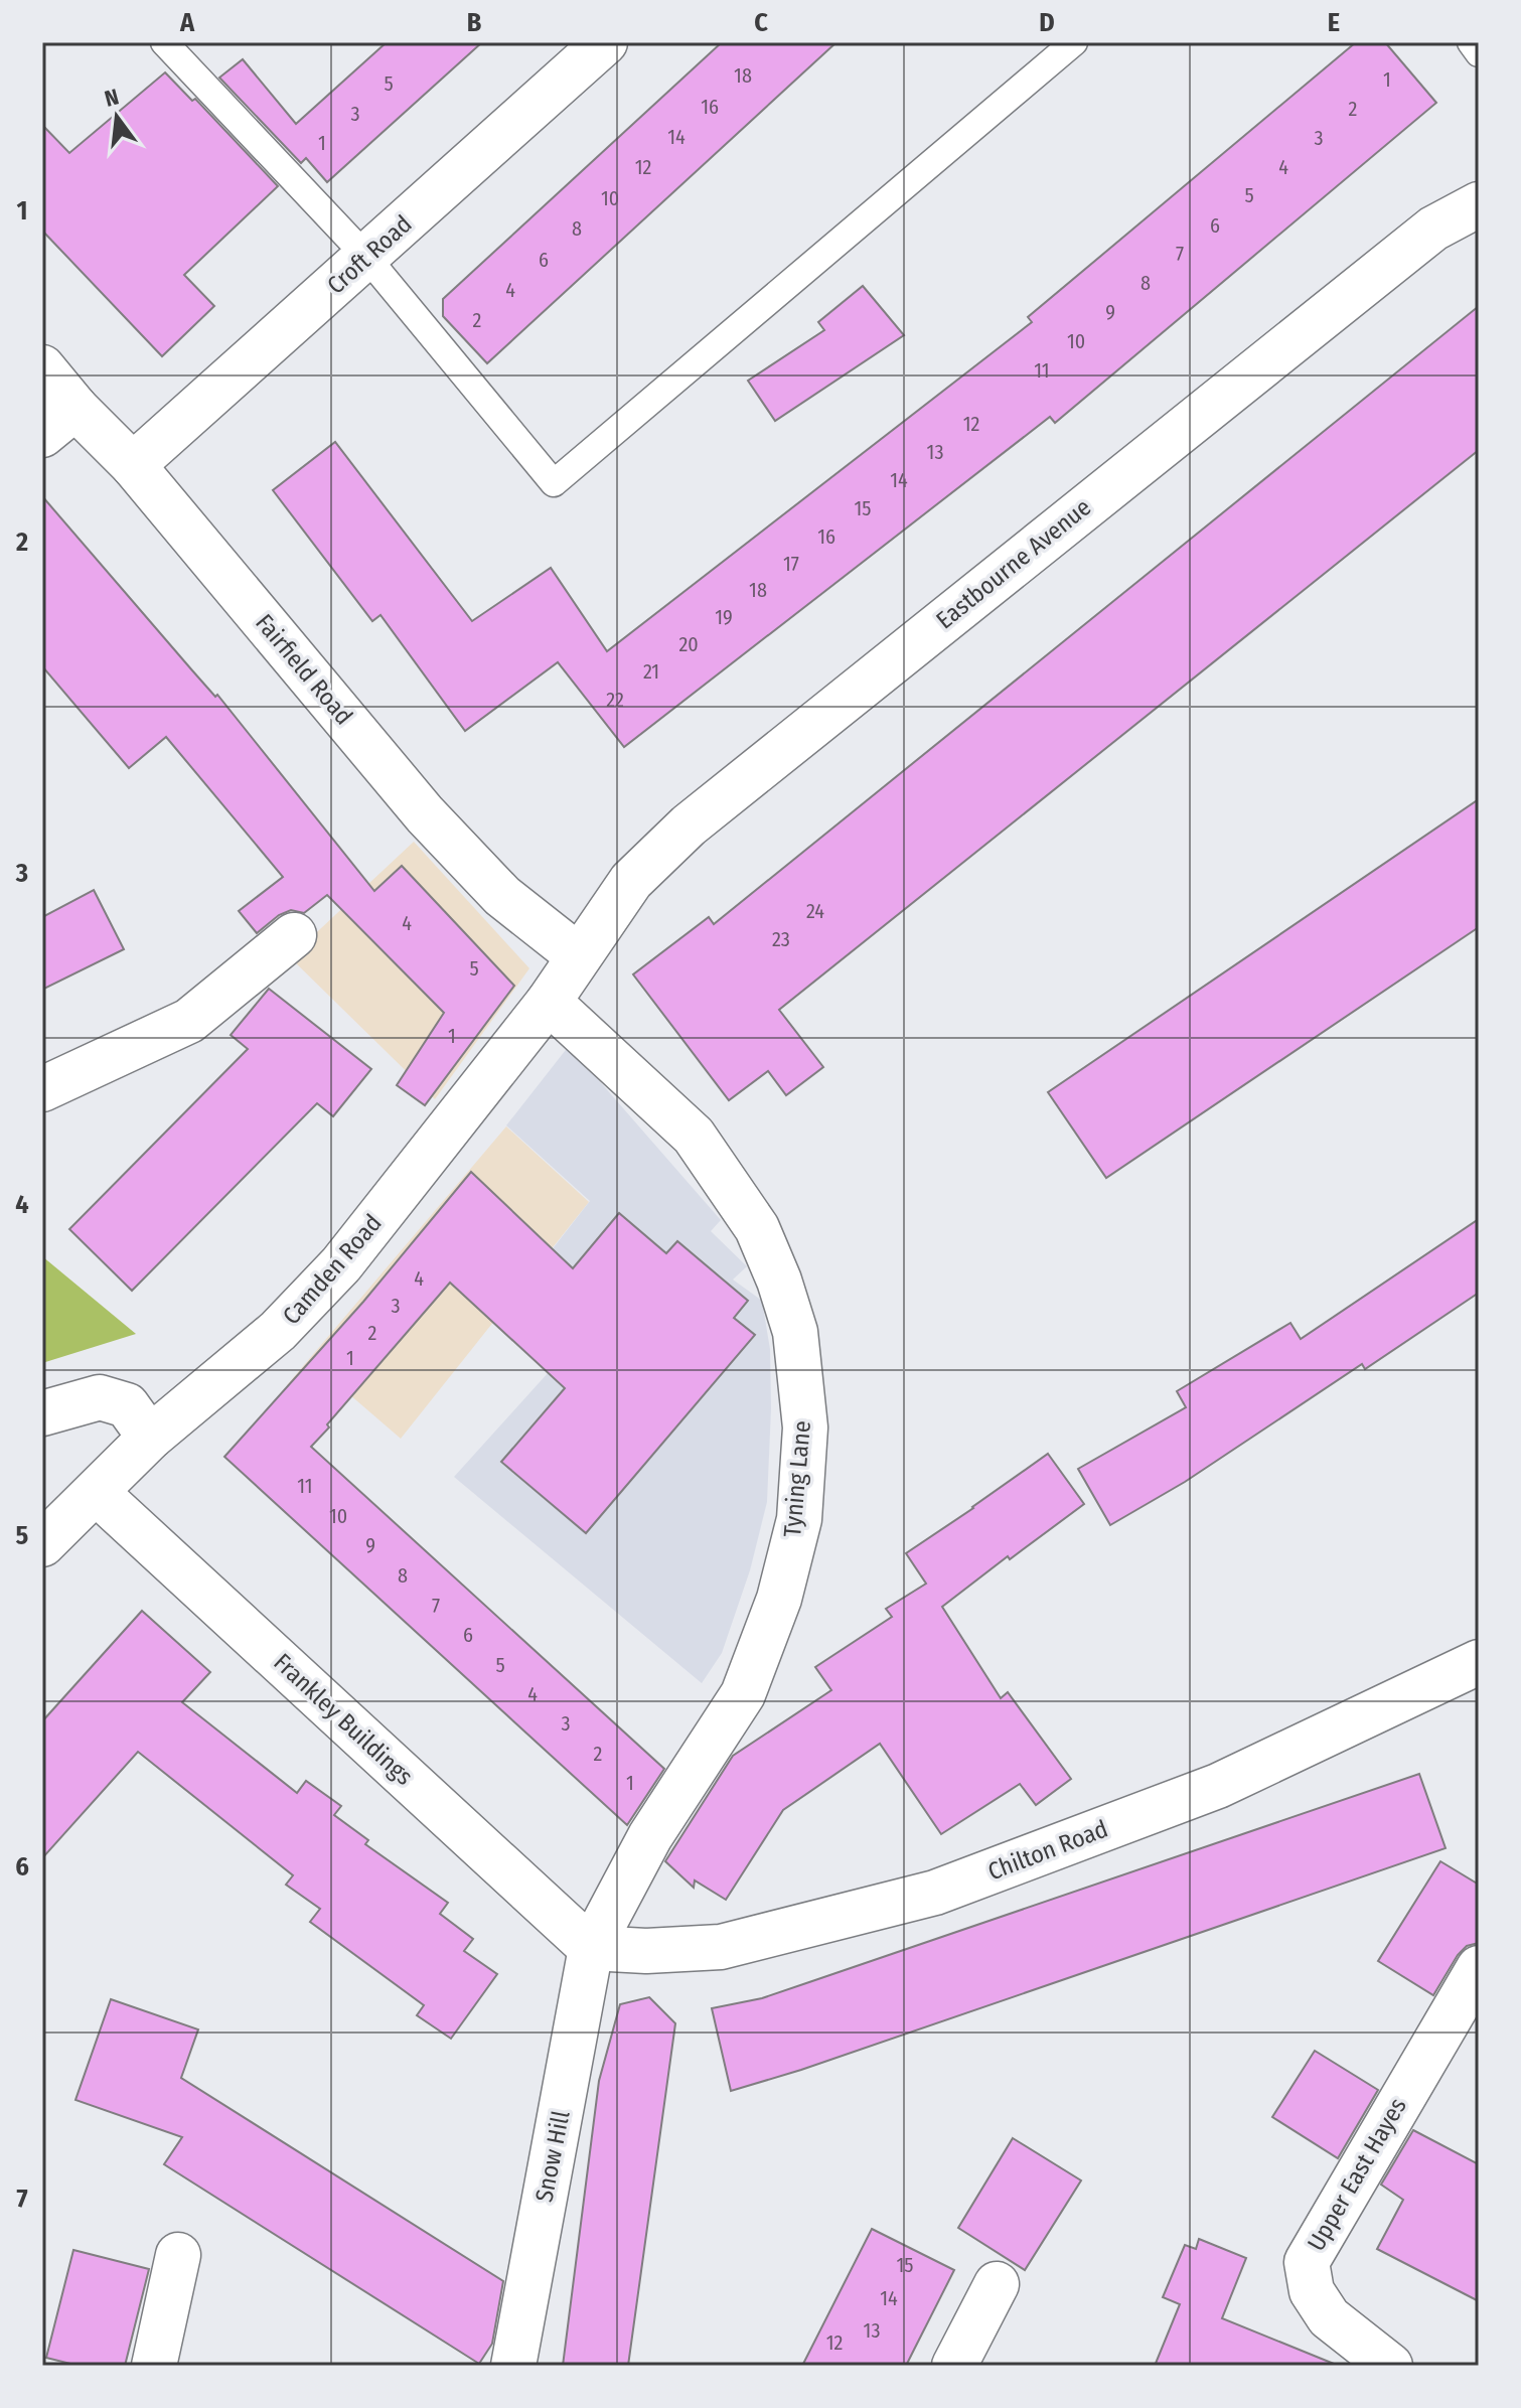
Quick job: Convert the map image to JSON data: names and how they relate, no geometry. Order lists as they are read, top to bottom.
{
  "streets": {
    "street": [
      "Croft Road",
      "Eastbourne Avenue",
      "Fairfield Road",
      "Camden Road",
      "Tyning Lane",
      "Frankley Buildings",
      "Chilton Road",
      "Snow Hill",
      "Upper East Hayes"
    ]
  },
  "crossings": [
    ["Croft Road", "Fairfield Road"],
    ["Eastbourne Avenue", "Fairfield Road"],
    ["Eastbourne Avenue", "Camden Road"],
    ["Fairfield Road", "Camden Road"],
    ["Camden Road", "Tyning Lane"],
    ["Camden Road", "Frankley Buildings"],
    ["Tyning Lane", "Frankley Buildings"],
    ["Tyning Lane", "Chilton Road"],
    ["Tyning Lane", "Snow Hill"],
    ["Frankley Buildings", "Chilton Road"],
    ["Frankley Buildings", "Snow Hill"],
    ["Chilton Road", "Snow Hill"]
  ],
  "house_numbers": [
    "18",
    "1",
    "5",
    "16",
    "2",
    "3",
    "14",
    "3",
    "1",
    "12",
    "4",
    "5",
    "10",
    "6",
    "8",
    "7",
    "6",
    "8",
    "4",
    "9",
    "2",
    "10",
    "11",
    "12",
    "13",
    "14",
    "15",
    "16",
    "17",
    "18",
    "19",
    "20",
    "21",
    "22",
    "24",
    "4",
    "23",
    "5",
    "1",
    "4",
    "3",
    "2",
    "1",
    "11",
    "10",
    "9",
    "8",
    "7",
    "6",
    "5",
    "4",
    "3",
    "2",
    "1",
    "15",
    "14",
    "13",
    "12"
  ],
  "north": "top",
  "grid": {
    "columns": [
      "A",
      "B",
      "C",
      "D",
      "E"
    ],
    "rows": [
      "1",
      "2",
      "3",
      "4",
      "5",
      "6",
      "7"
    ]
  }
}
